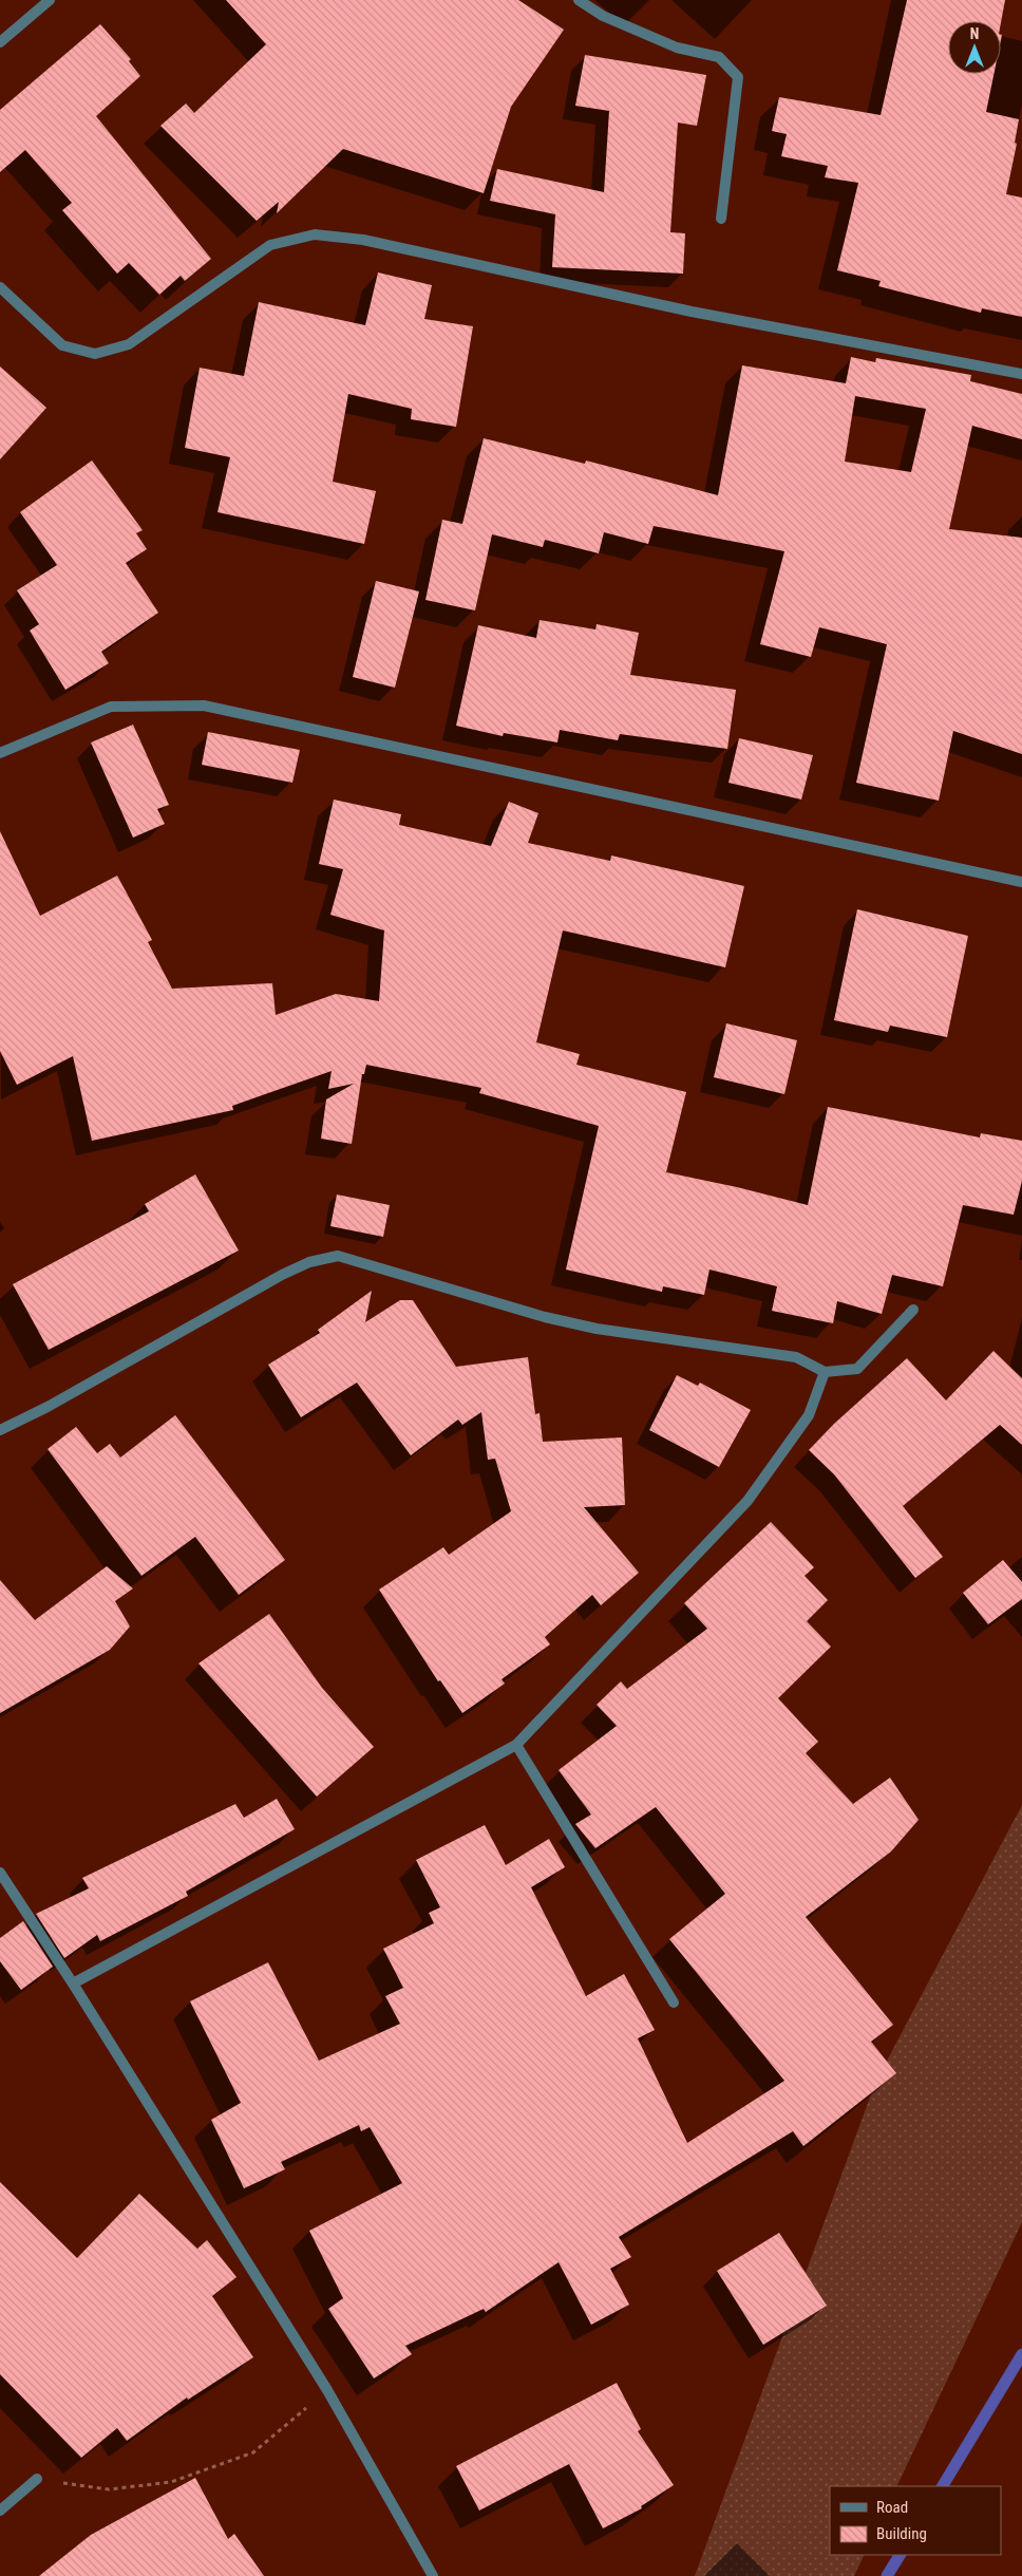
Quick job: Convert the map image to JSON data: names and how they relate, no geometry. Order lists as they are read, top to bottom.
{
  "legend": ["Road", "Building"],
  "north": "top"
}
